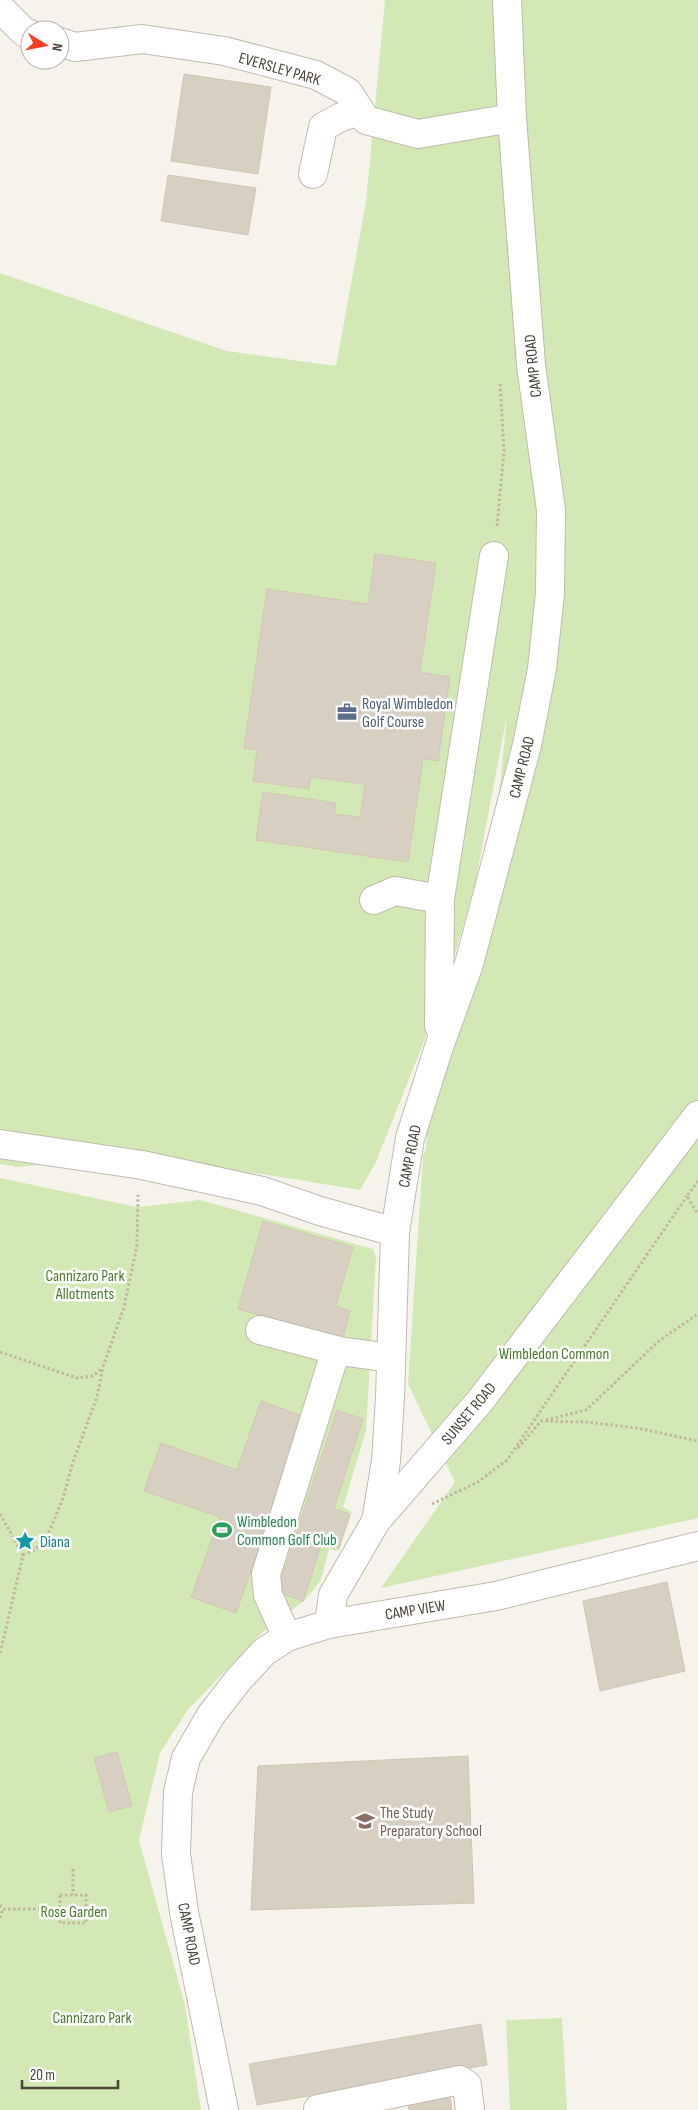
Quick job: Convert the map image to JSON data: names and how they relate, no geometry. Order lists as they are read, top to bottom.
{
  "streets": {
    "street": [
      "EVERSLEY PARK",
      "CAMP ROAD",
      "SUNSET ROAD",
      "CAMP VIEW"
    ]
  },
  "crossings": [
    ["EVERSLEY PARK", "CAMP ROAD"],
    ["CAMP ROAD", "SUNSET ROAD"],
    ["CAMP ROAD", "CAMP VIEW"],
    ["SUNSET ROAD", "CAMP VIEW"]
  ],
  "parks": [
    "Cannizaro Park Allotments",
    "Wimbledon Common",
    "Rose Garden",
    "Cannizaro Park"
  ],
  "places": {
    "office": ["Royal Wimbledon Golf Course"],
    "sports": ["Wimbledon Common Golf Club"],
    "place": ["Diana"],
    "school or university": ["The Study Preparatory School"]
  },
  "scale_bar": "20 m",
  "north": "right"
}
